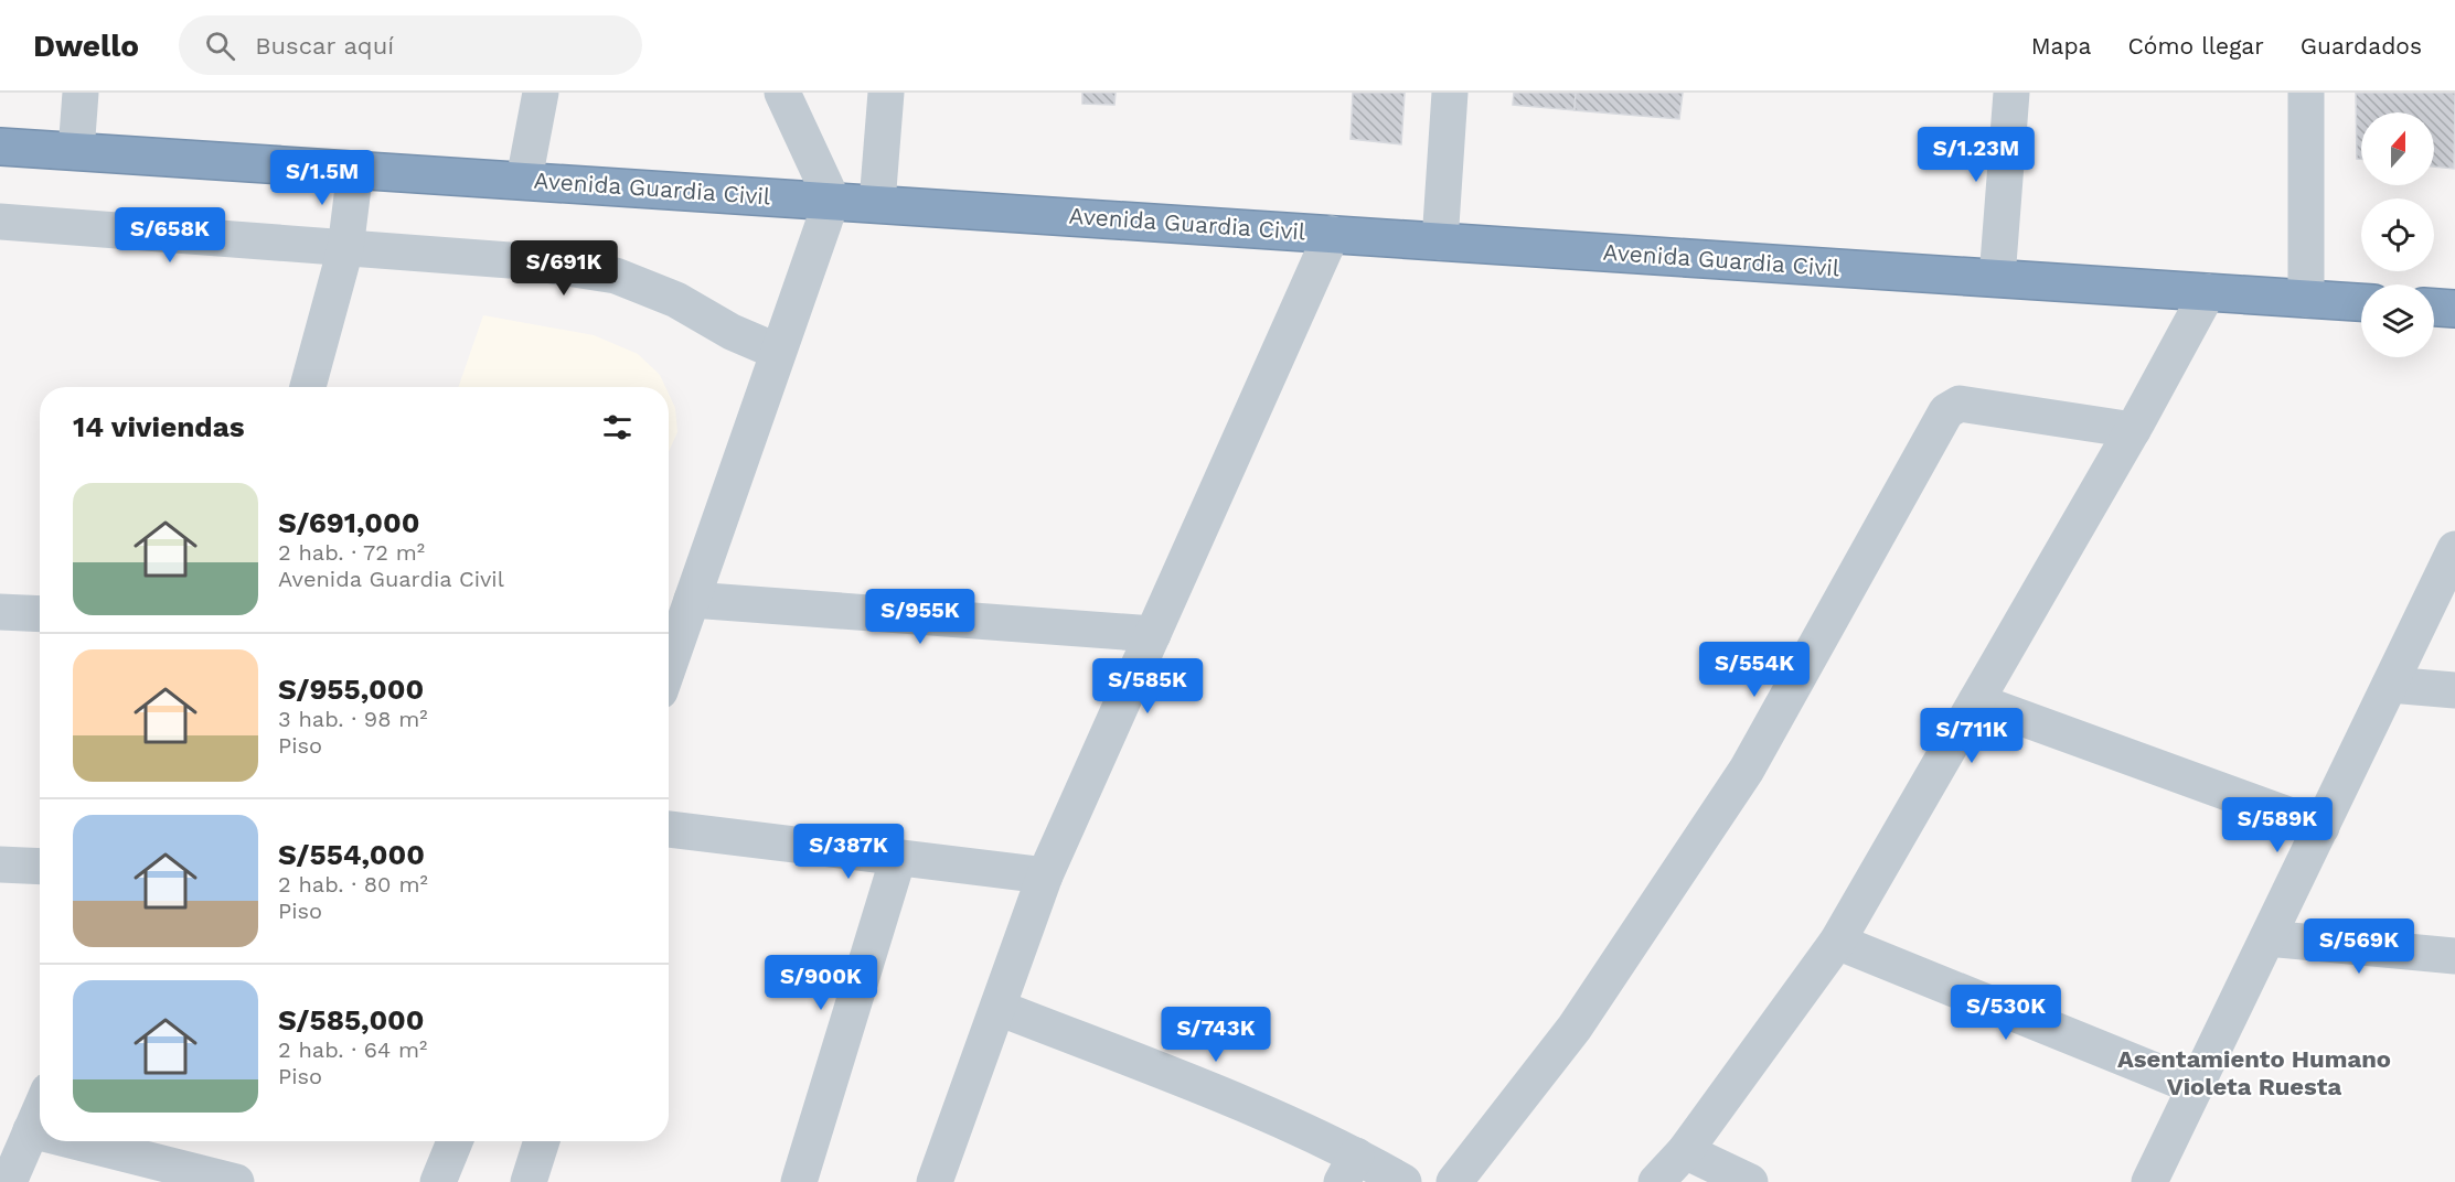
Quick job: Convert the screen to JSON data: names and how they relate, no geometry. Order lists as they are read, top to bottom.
{
  "streets": {
    "highway": ["Avenida Guardia Civil"]
  },
  "districts": ["Asentamiento Humano Violeta Ruesta"],
  "north": "top",
  "page": {
    "header": "Dwello",
    "search": "Buscar aquí",
    "nav": ["Mapa", "Cómo llegar", "Guardados"],
    "price": [
      "S/1.23M",
      "S/1.5M",
      "S/658K",
      "S/691K",
      "S/955K",
      "S/554K",
      "S/585K",
      "S/711K",
      "S/589K",
      "S/387K",
      "S/569K",
      "S/900K",
      "S/530K",
      "S/743K"
    ],
    "heading": "14 viviendas",
    "list": [
      {
        "name": "S/691,000",
        "note": "2 hab. · 72 m² · Avenida Guardia Civil"
      },
      {
        "name": "S/955,000",
        "note": "3 hab. · 98 m² · Piso"
      },
      {
        "name": "S/554,000",
        "note": "2 hab. · 80 m² · Piso"
      },
      {
        "name": "S/585,000",
        "note": "2 hab. · 64 m² · Piso"
      }
    ]
  }
}
